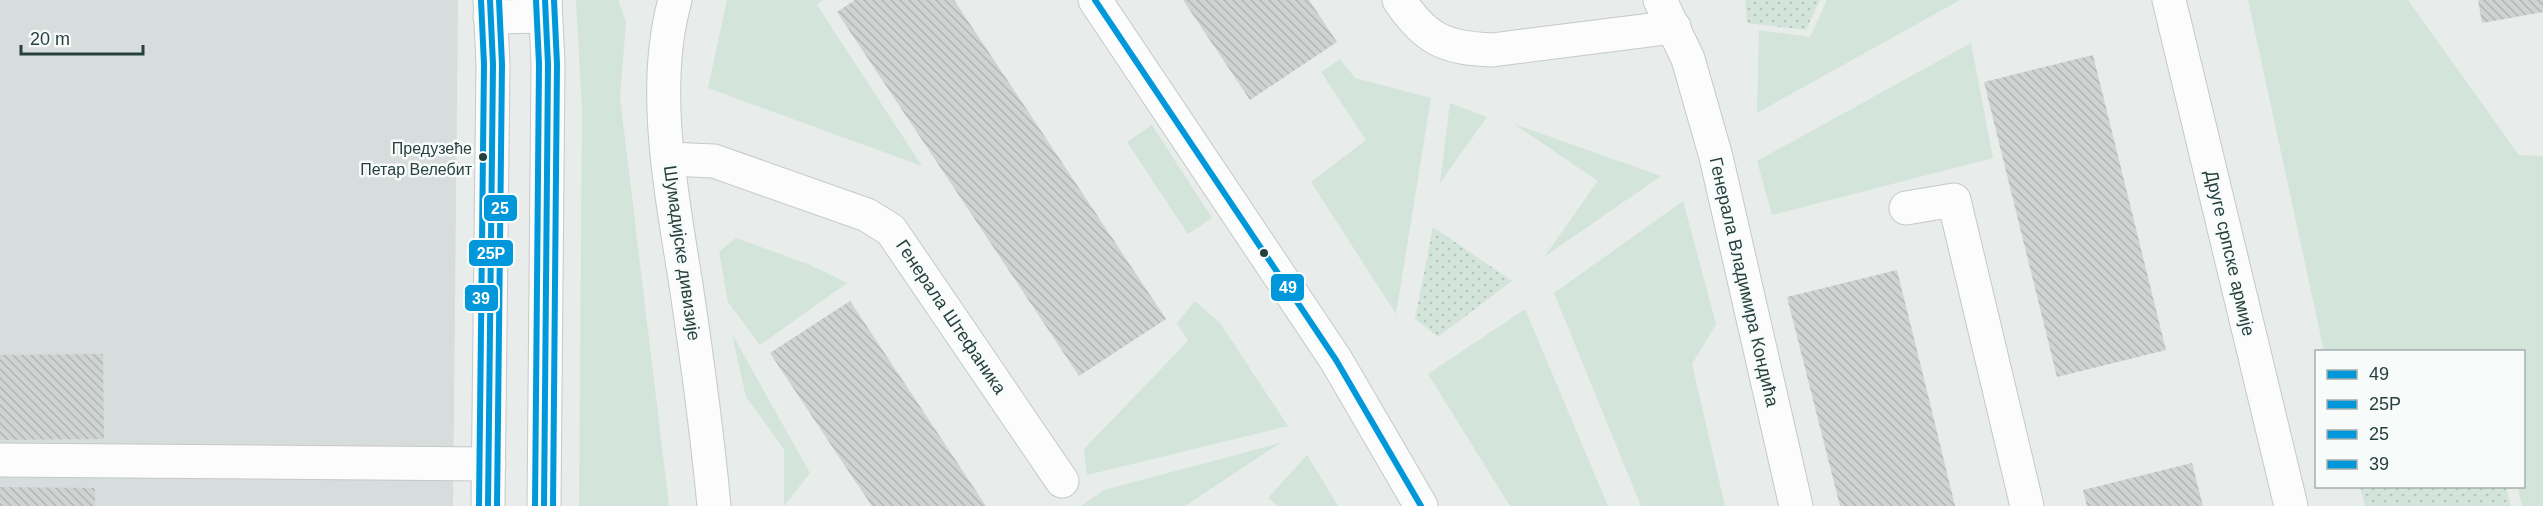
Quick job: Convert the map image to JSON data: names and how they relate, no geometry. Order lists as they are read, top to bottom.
{
  "streets": {
    "street": [
      "Шумадијске дивизије",
      "Друге српске армије",
      "Генерала Владимира Кондића",
      "Генерала Штефаника"
    ]
  },
  "crossings": [
    ["Шумадијске дивизије", "Генерала Штефаника"]
  ],
  "places": ["Предузеће Петар Велебит"],
  "lines": [
    "transit line 49",
    "transit line 25P",
    "transit line 25",
    "transit line 39"
  ],
  "legend": [
    "49",
    "25P",
    "25",
    "39"
  ],
  "scale_bar": "20 m"
}
